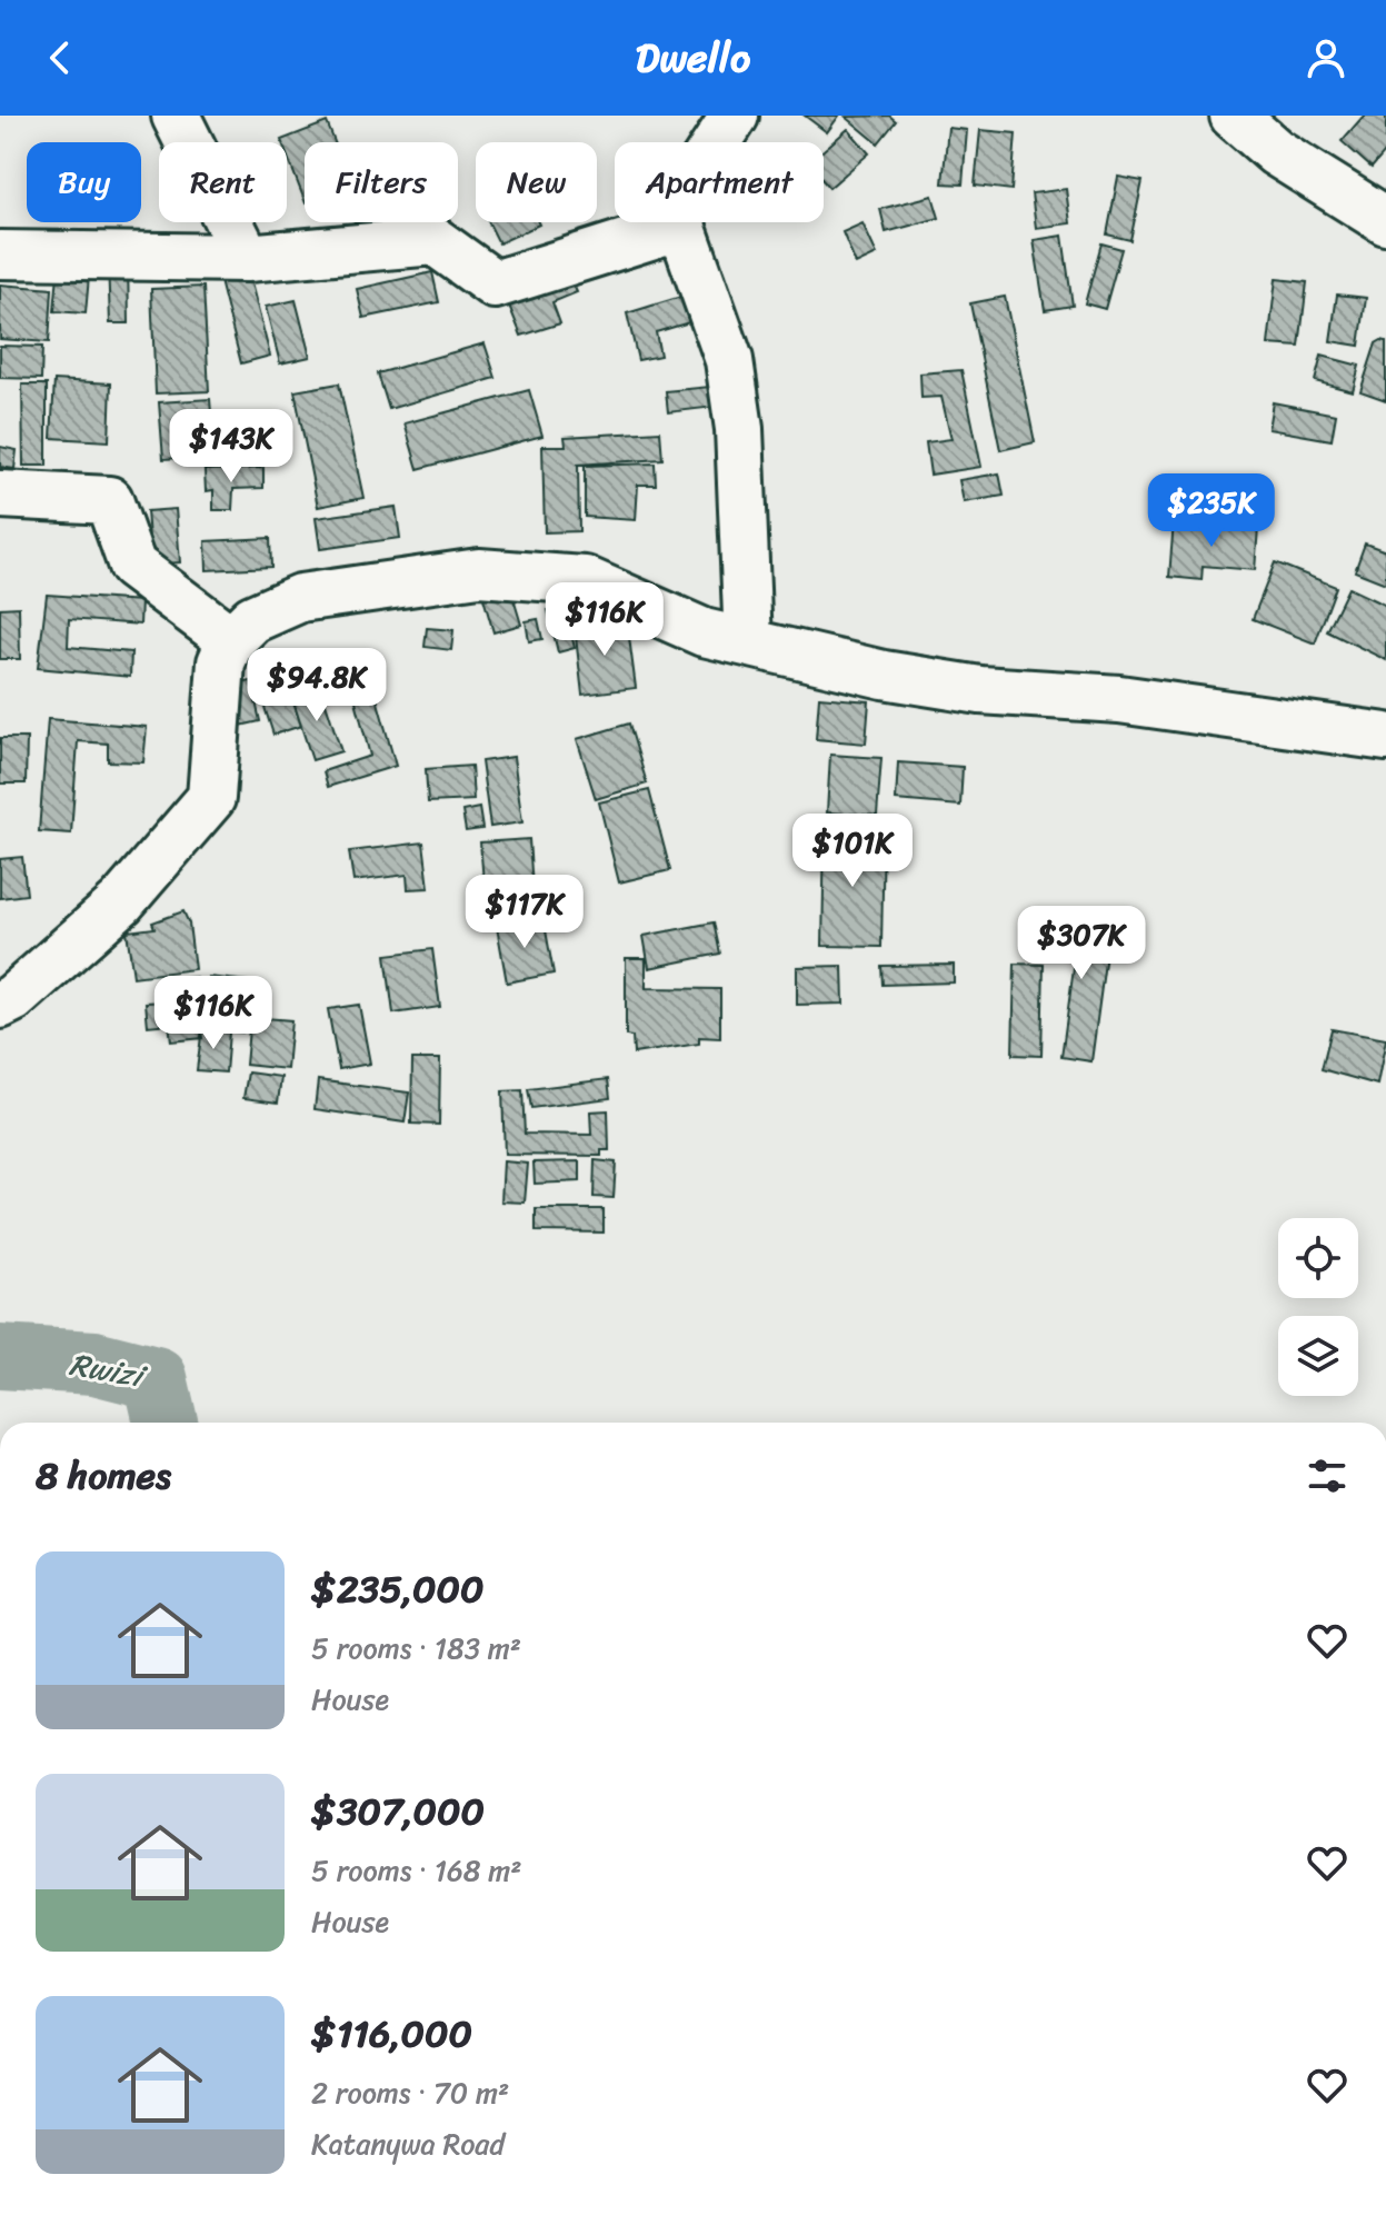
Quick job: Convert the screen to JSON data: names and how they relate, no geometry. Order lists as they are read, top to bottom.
{
  "water": ["Rwizi"],
  "page": {
    "header": "Dwello",
    "chip": [
      "Buy",
      "Rent",
      "Filters",
      "New",
      "Apartment"
    ],
    "price": [
      "$143K",
      "$235K",
      "$116K",
      "$94.8K",
      "$101K",
      "$117K",
      "$307K",
      "$116K"
    ],
    "heading": "8 homes",
    "list": [
      {
        "name": "$235,000",
        "note": "5 rooms · 183 m² · House"
      },
      {
        "name": "$307,000",
        "note": "5 rooms · 168 m² · House"
      },
      {
        "name": "$116,000",
        "note": "2 rooms · 70 m² · Katanywa Road"
      }
    ]
  }
}
